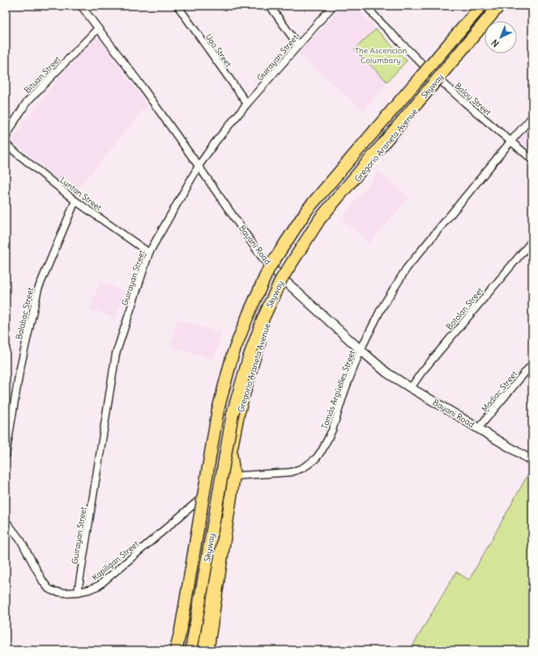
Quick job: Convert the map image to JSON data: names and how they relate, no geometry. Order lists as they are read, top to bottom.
{
  "streets": {
    "highway": ["Skyway"],
    "main road": ["Gregorio Araneta Avenue"],
    "street": [
      "Ugo Street",
      "Guirayan Street",
      "Bituan Street",
      "Baloy Street",
      "Luntan Street",
      "Bayani Road",
      "Botolan Street",
      "Balabac Street",
      "Tomás Argüelles Street",
      "Madiac Street",
      "Kapiligan Street"
    ]
  },
  "crossings": [
    ["Ugo Street", "Guirayan Street"],
    ["Guirayan Street", "Luntan Street"],
    ["Guirayan Street", "Bayani Road"],
    ["Guirayan Street", "Kapiligan Street"],
    ["Bituan Street", "Bayani Road"],
    ["Baloy Street", "Gregorio Araneta Avenue"],
    ["Baloy Street", "Tomás Argüelles Street"],
    ["Gregorio Araneta Avenue", "Bayani Road"],
    ["Luntan Street", "Balabac Street"],
    ["Bayani Road", "Botolan Street"],
    ["Bayani Road", "Tomás Argüelles Street"],
    ["Bayani Road", "Madiac Street"]
  ],
  "parks": ["The Ascencion Columbary"],
  "north": "bottom left"
}
